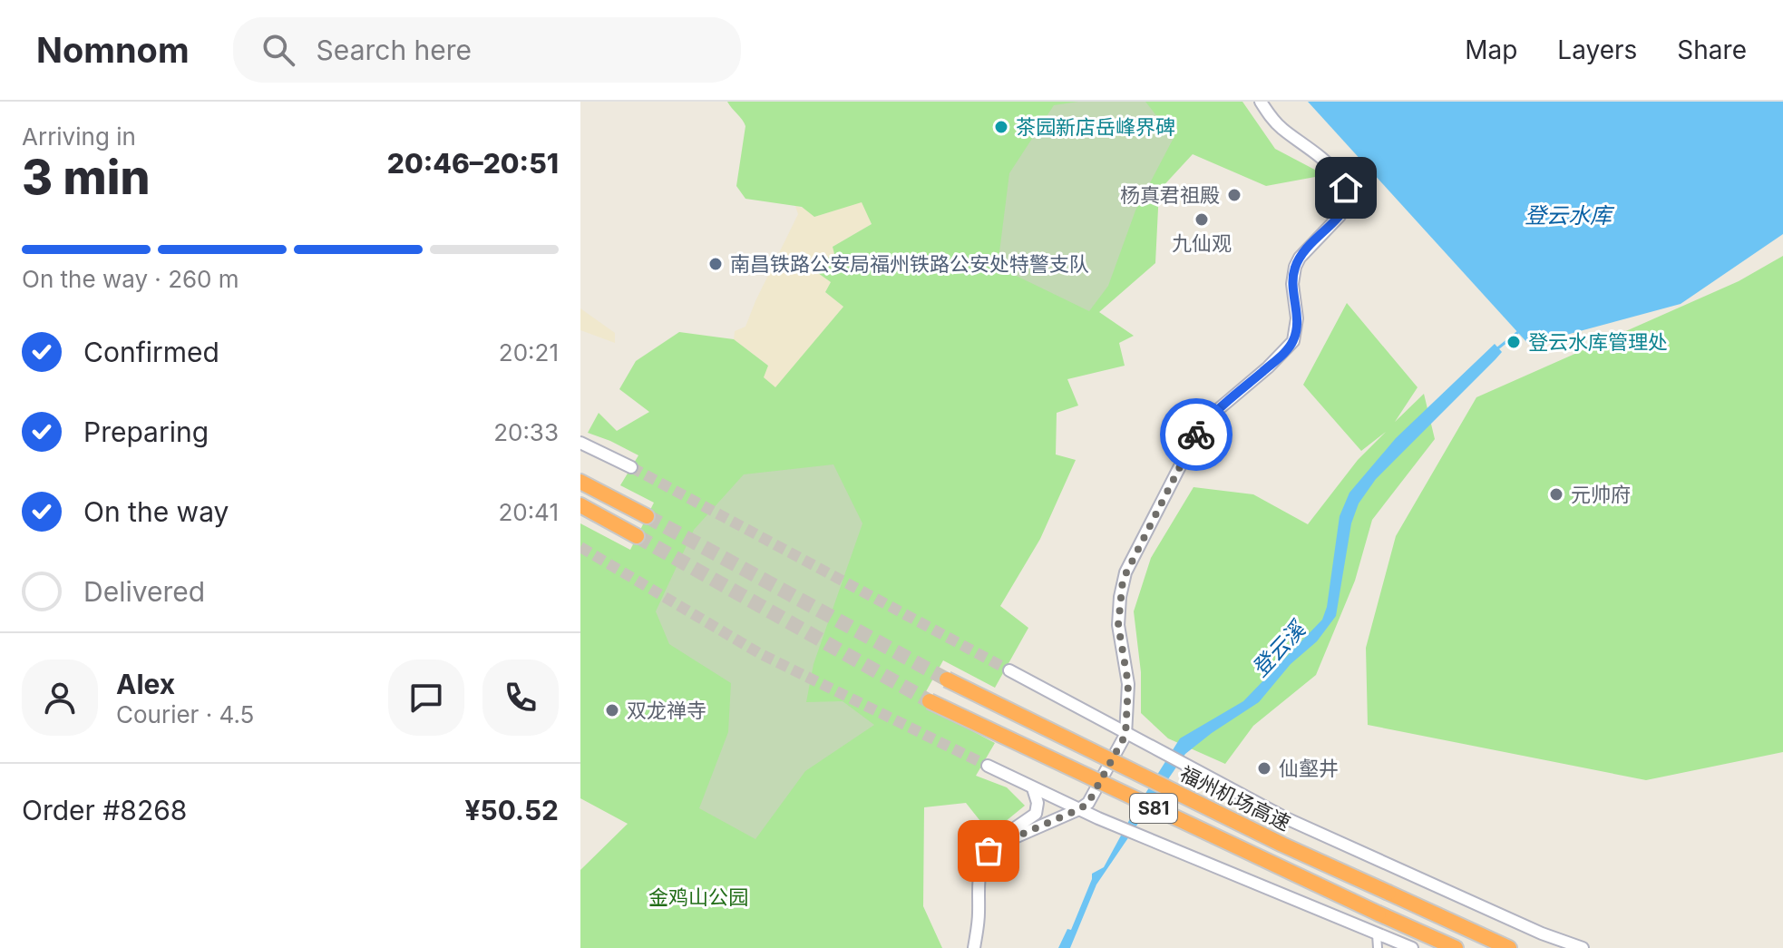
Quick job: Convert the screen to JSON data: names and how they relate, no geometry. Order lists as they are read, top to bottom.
{
  "streets": {
    "highway": ["福州机场高速", "S81"]
  },
  "water": ["登云水库", "登云溪"],
  "parks": ["金鸡山公园"],
  "places": [
    "茶园新店岳峰界碑",
    "杨真君祖殿",
    "九仙观",
    "南昌铁路公安局福州铁路公安处特警支队",
    "登云水库管理处",
    "元帅府",
    "双龙禅寺",
    "仙壑井"
  ],
  "page": {
    "header": "Nomnom",
    "search": "Search here",
    "nav": ["Map", "Layers", "Share"],
    "heading": ["3 min", "Arriving in", "20:46–20:51"],
    "panel": [
      "Alex",
      "Courier · 4.5",
      "Order #8268",
      "¥50.52"
    ],
    "bar": "On the way · 260 m",
    "list": [
      ["Confirmed", "20:21"],
      ["Preparing", "20:33"],
      ["On the way", "20:41"],
      "Delivered"
    ]
  }
}
